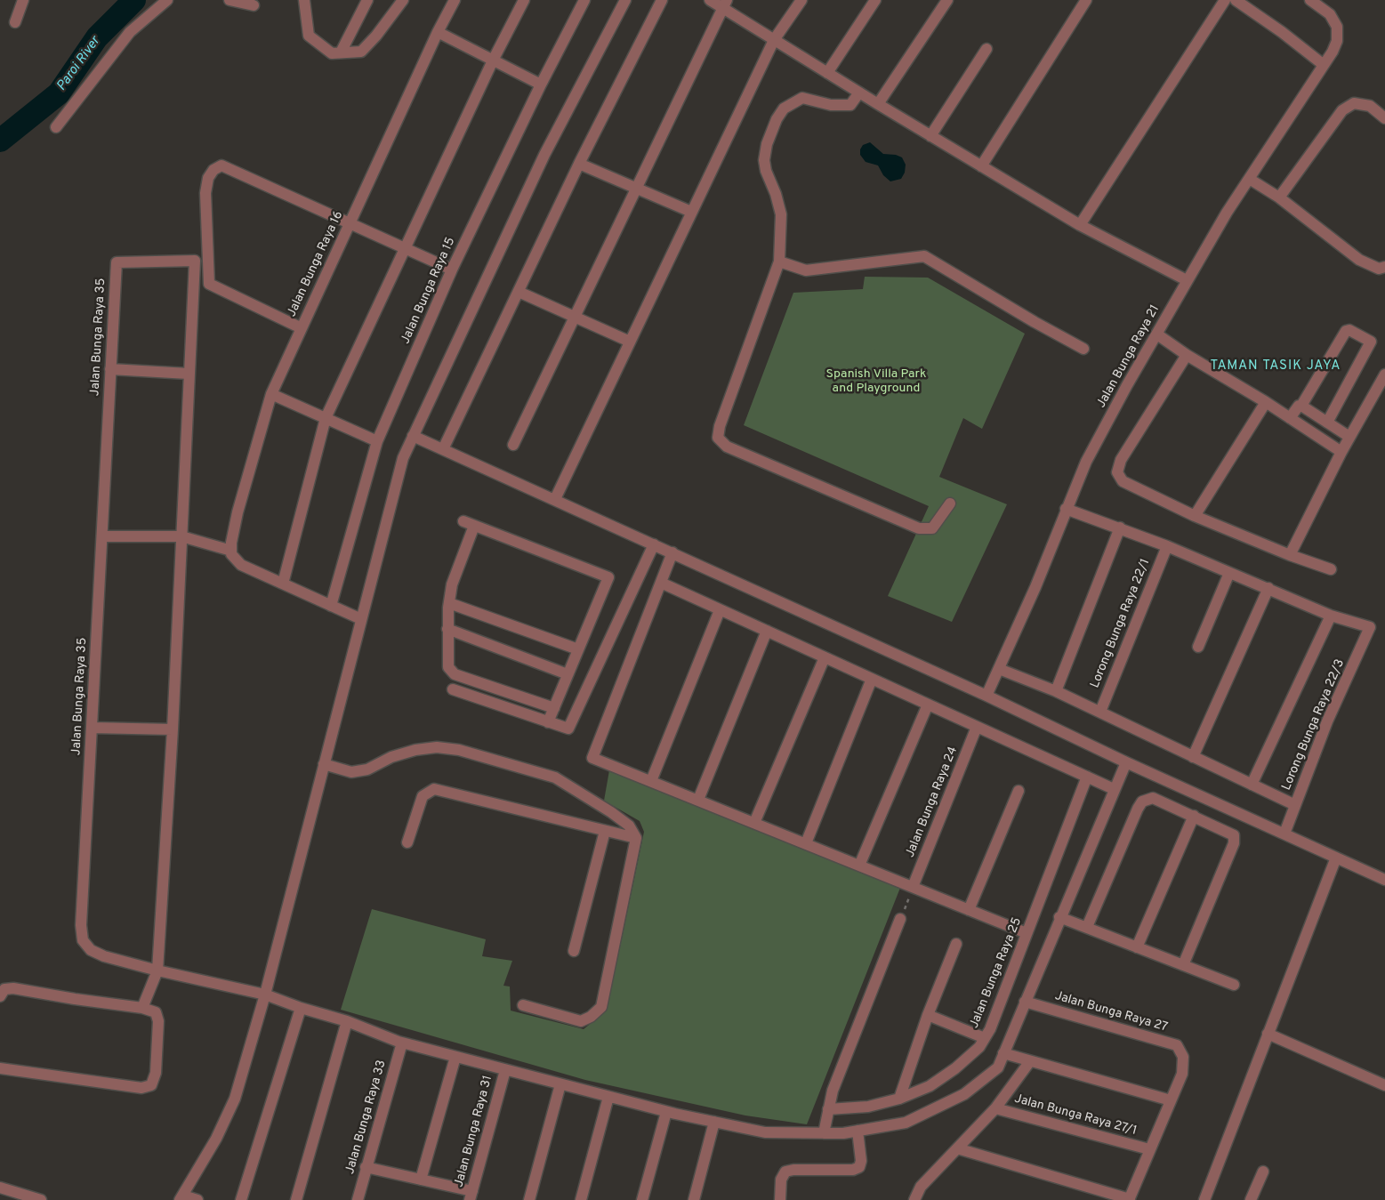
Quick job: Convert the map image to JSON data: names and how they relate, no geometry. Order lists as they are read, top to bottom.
{
  "streets": {
    "street": [
      "Jalan Bunga Raya 16",
      "Jalan Bunga Raya 15",
      "Jalan Bunga Raya 35",
      "Jalan Bunga Raya 21",
      "Lorong Bunga Raya 22/1",
      "Lorong Bunga Raya 22/3",
      "Jalan Bunga Raya 24",
      "Jalan Bunga Raya 25",
      "Jalan Bunga Raya 27",
      "Jalan Bunga Raya 27/1",
      "Jalan Bunga Raya 33",
      "Jalan Bunga Raya 31"
    ]
  },
  "crossings": [
    ["Jalan Bunga Raya 35", "Jalan Bunga Raya 27"],
    ["Jalan Bunga Raya 35", "Jalan Bunga Raya 33"],
    ["Jalan Bunga Raya 35", "Jalan Bunga Raya 31"]
  ],
  "districts": ["TAMAN TASIK JAYA"],
  "water": ["Paroi River"],
  "parks": ["Spanish Villa Park and Playground"]
}
